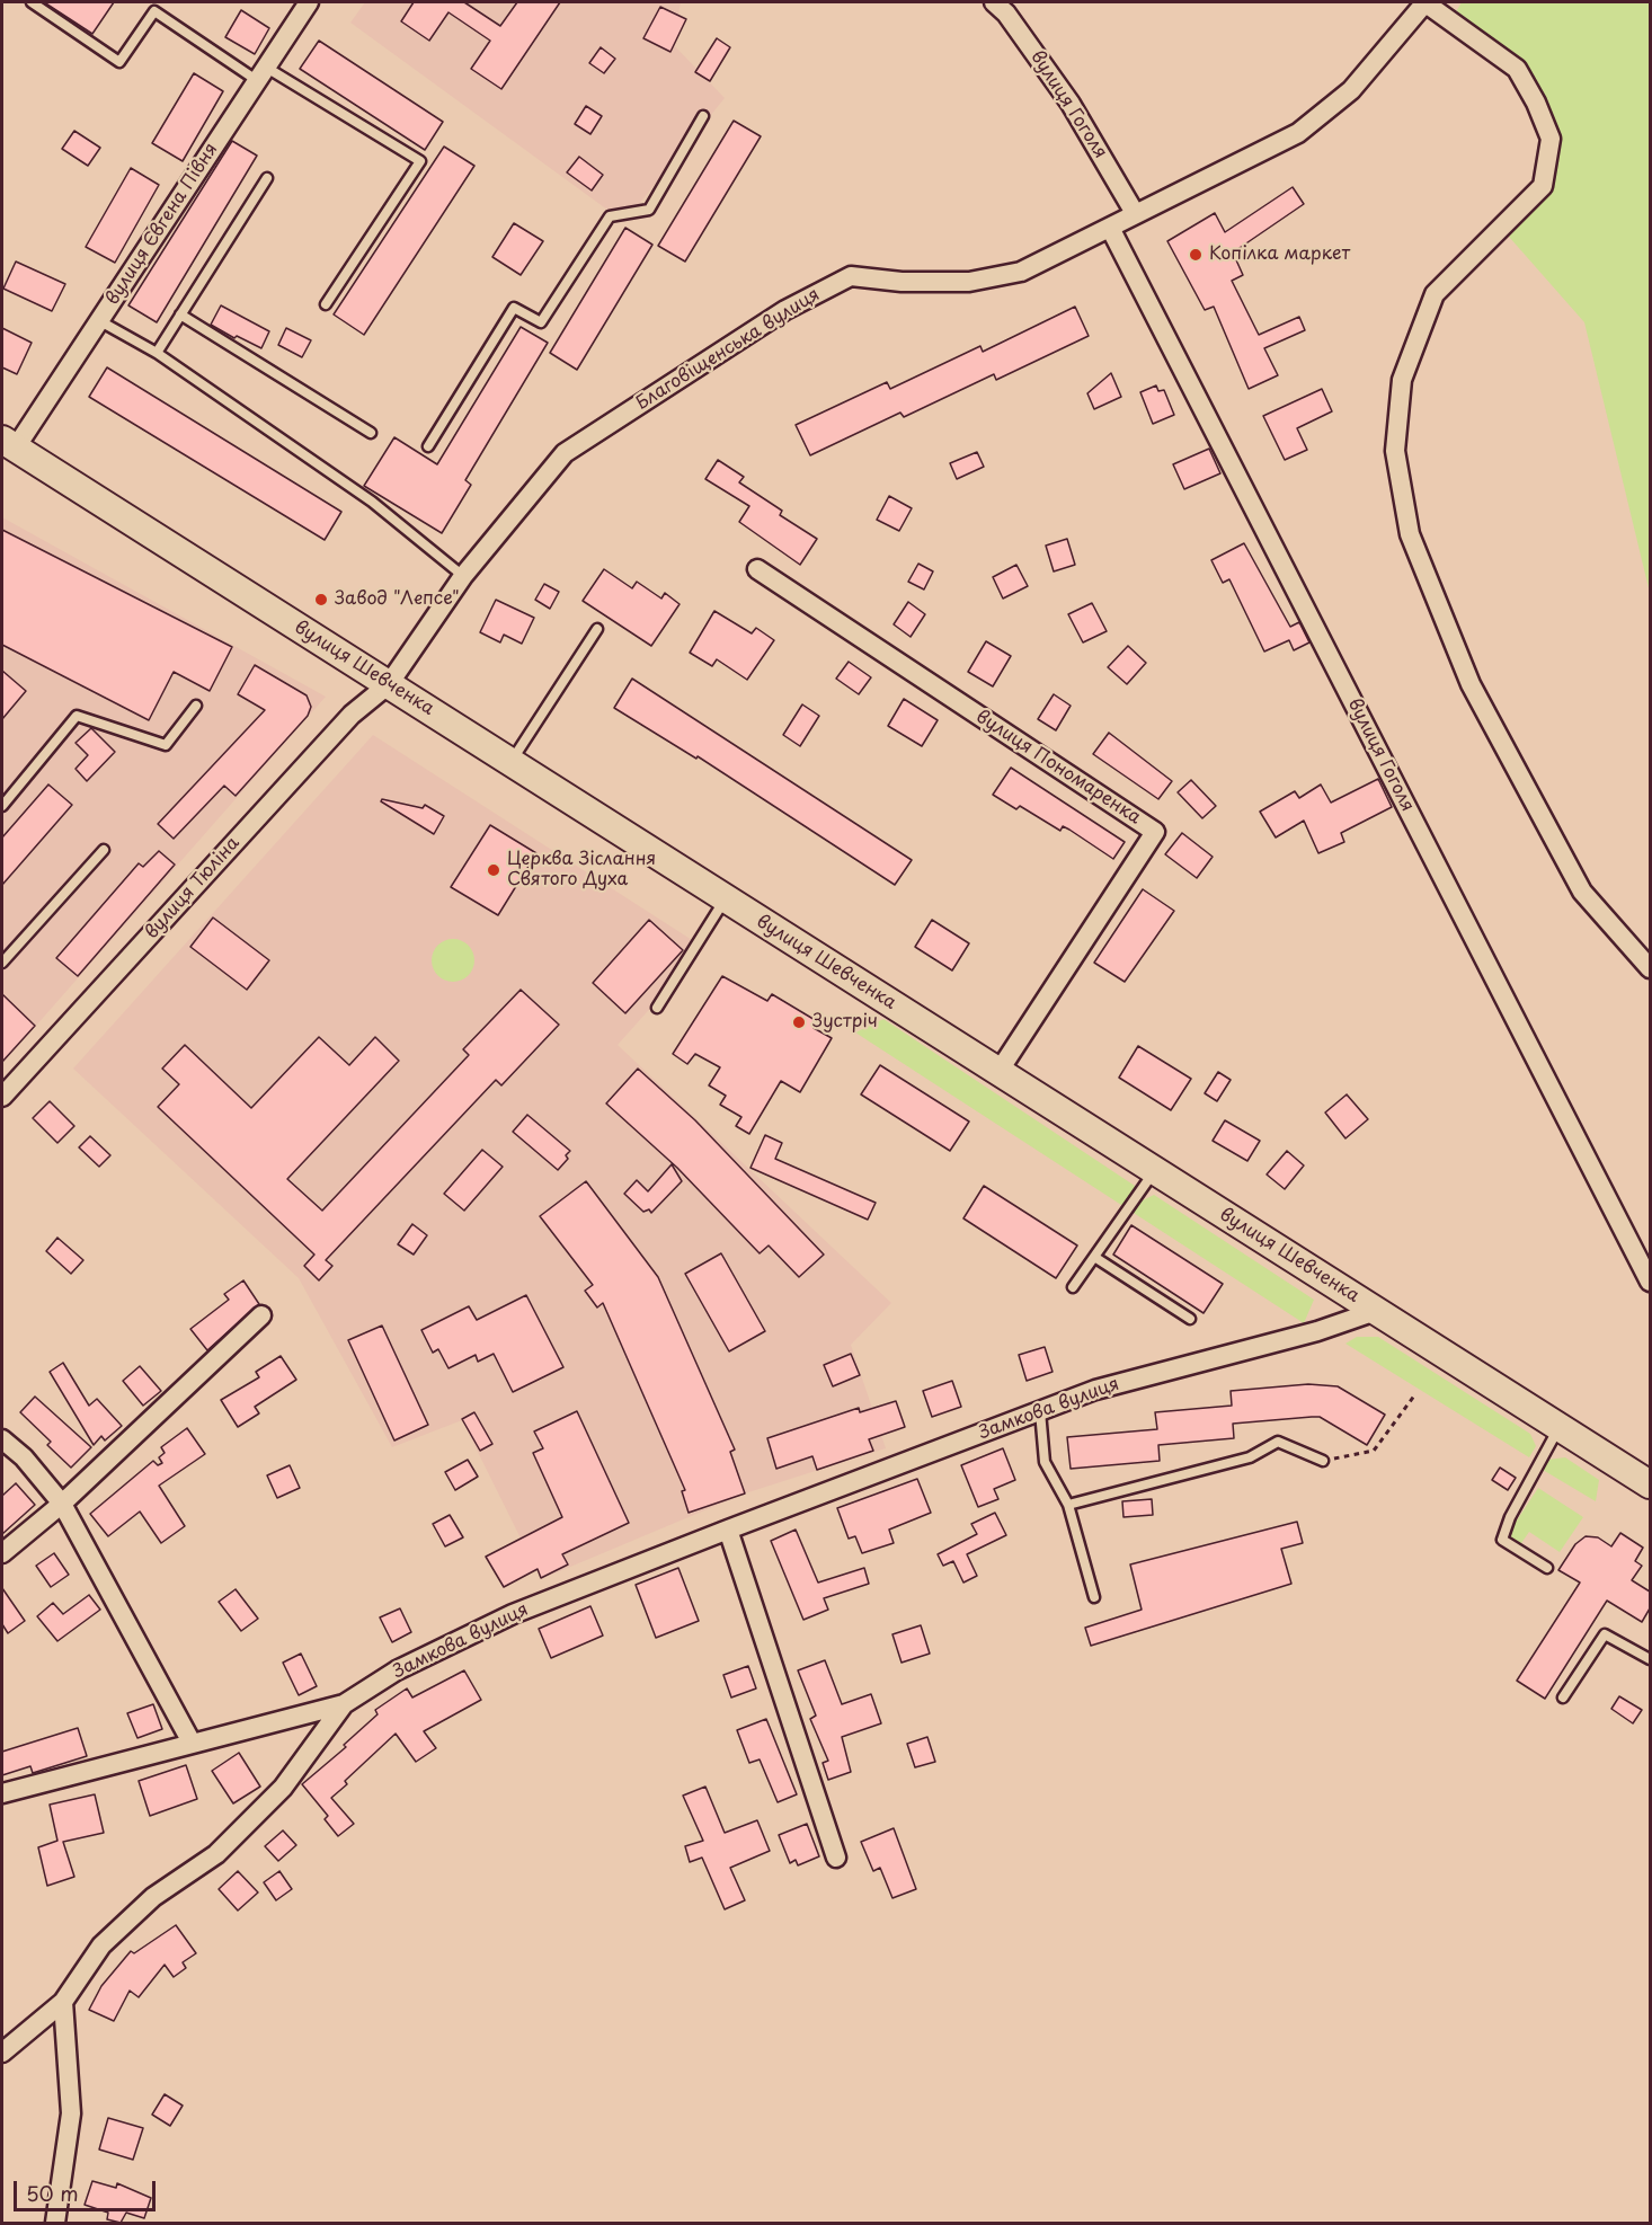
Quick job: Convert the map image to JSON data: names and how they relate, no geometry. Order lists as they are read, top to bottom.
{
  "streets": {
    "main road": ["вулиця Шевченка"],
    "street": [
      "вулиця Гоголя",
      "вулиця Євгена Півня",
      "Благовіщенська вулиця",
      "вулиця Пономаренка",
      "вулиця Тюліна",
      "Замкова вулиця"
    ]
  },
  "crossings": [
    ["вулиця Гоголя", "Благовіщенська вулиця"],
    ["вулиця Євгена Півня", "вулиця Шевченка"],
    ["Благовіщенська вулиця", "вулиця Шевченка"],
    ["Благовіщенська вулиця", "вулиця Тюліна"],
    ["вулиця Шевченка", "вулиця Пономаренка"],
    ["вулиця Шевченка", "вулиця Тюліна"],
    ["вулиця Шевченка", "Замкова вулиця"]
  ],
  "places": [
    "Копілка маркет",
    "Завод \"Лепсе\"",
    "Церква Зіслання Святого Духа",
    "Зустріч"
  ],
  "scale_bar": "50 m"
}
